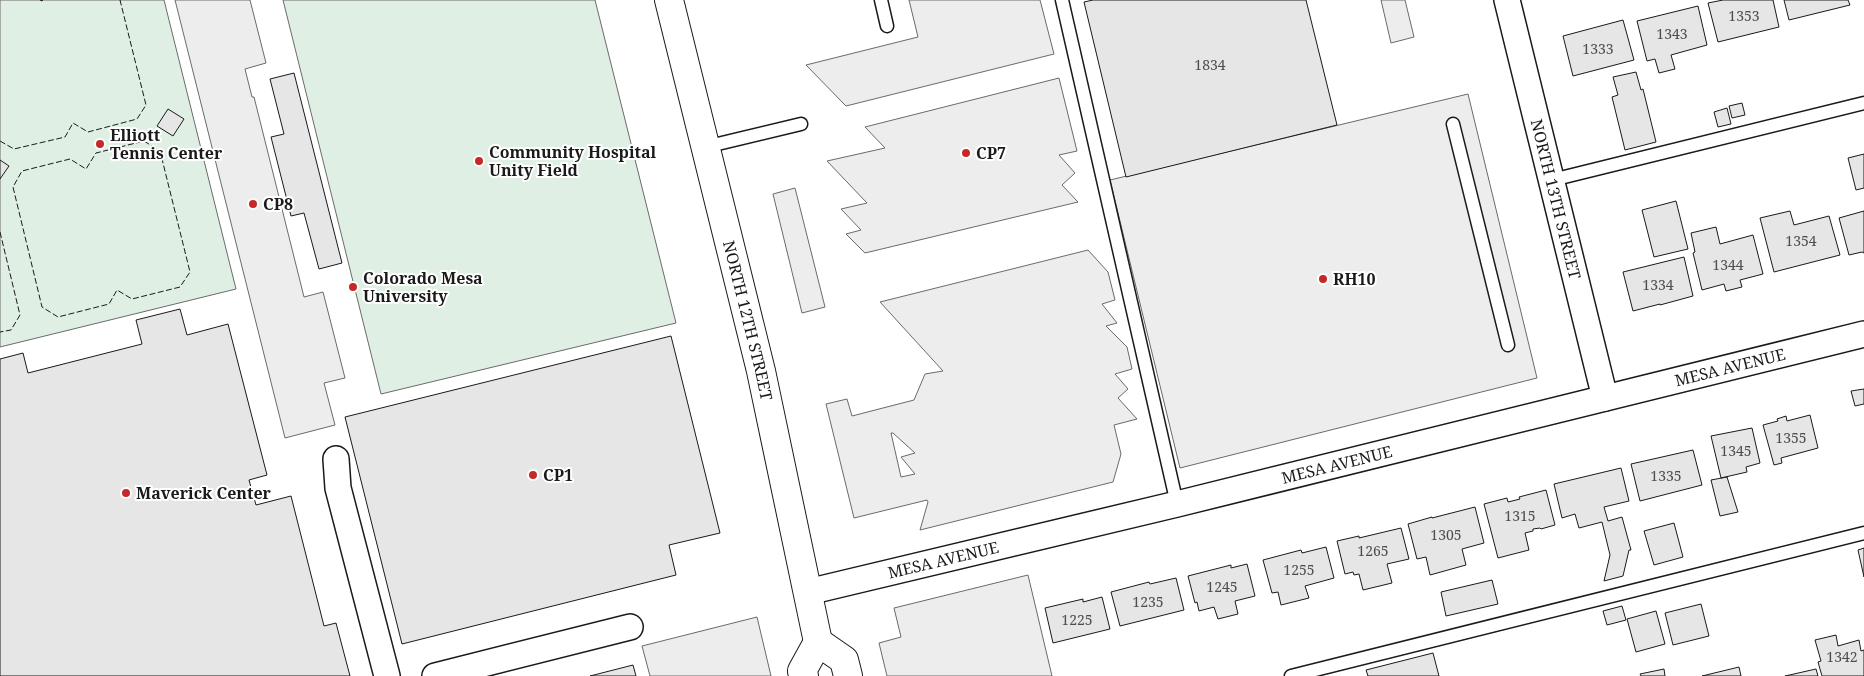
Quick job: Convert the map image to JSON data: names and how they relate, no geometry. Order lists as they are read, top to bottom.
{
  "streets": {
    "main road": ["NORTH 12TH STREET"],
    "street": ["NORTH 13TH STREET", "MESA AVENUE"]
  },
  "crossings": [
    ["NORTH 13TH STREET", "MESA AVENUE"],
    ["NORTH 12TH STREET", "MESA AVENUE"]
  ],
  "places": [
    "Elliott Tennis Center",
    "CP7",
    "Community Hospital Unity Field",
    "CP8",
    "RH10",
    "Colorado Mesa University",
    "CP1",
    "Maverick Center"
  ],
  "house_numbers": [
    "1353",
    "1343",
    "1333",
    "1834",
    "1354",
    "1344",
    "1334",
    "1355",
    "1345",
    "1335",
    "1315",
    "1305",
    "1265",
    "1255",
    "1245",
    "1235",
    "1225",
    "1342"
  ]
}
